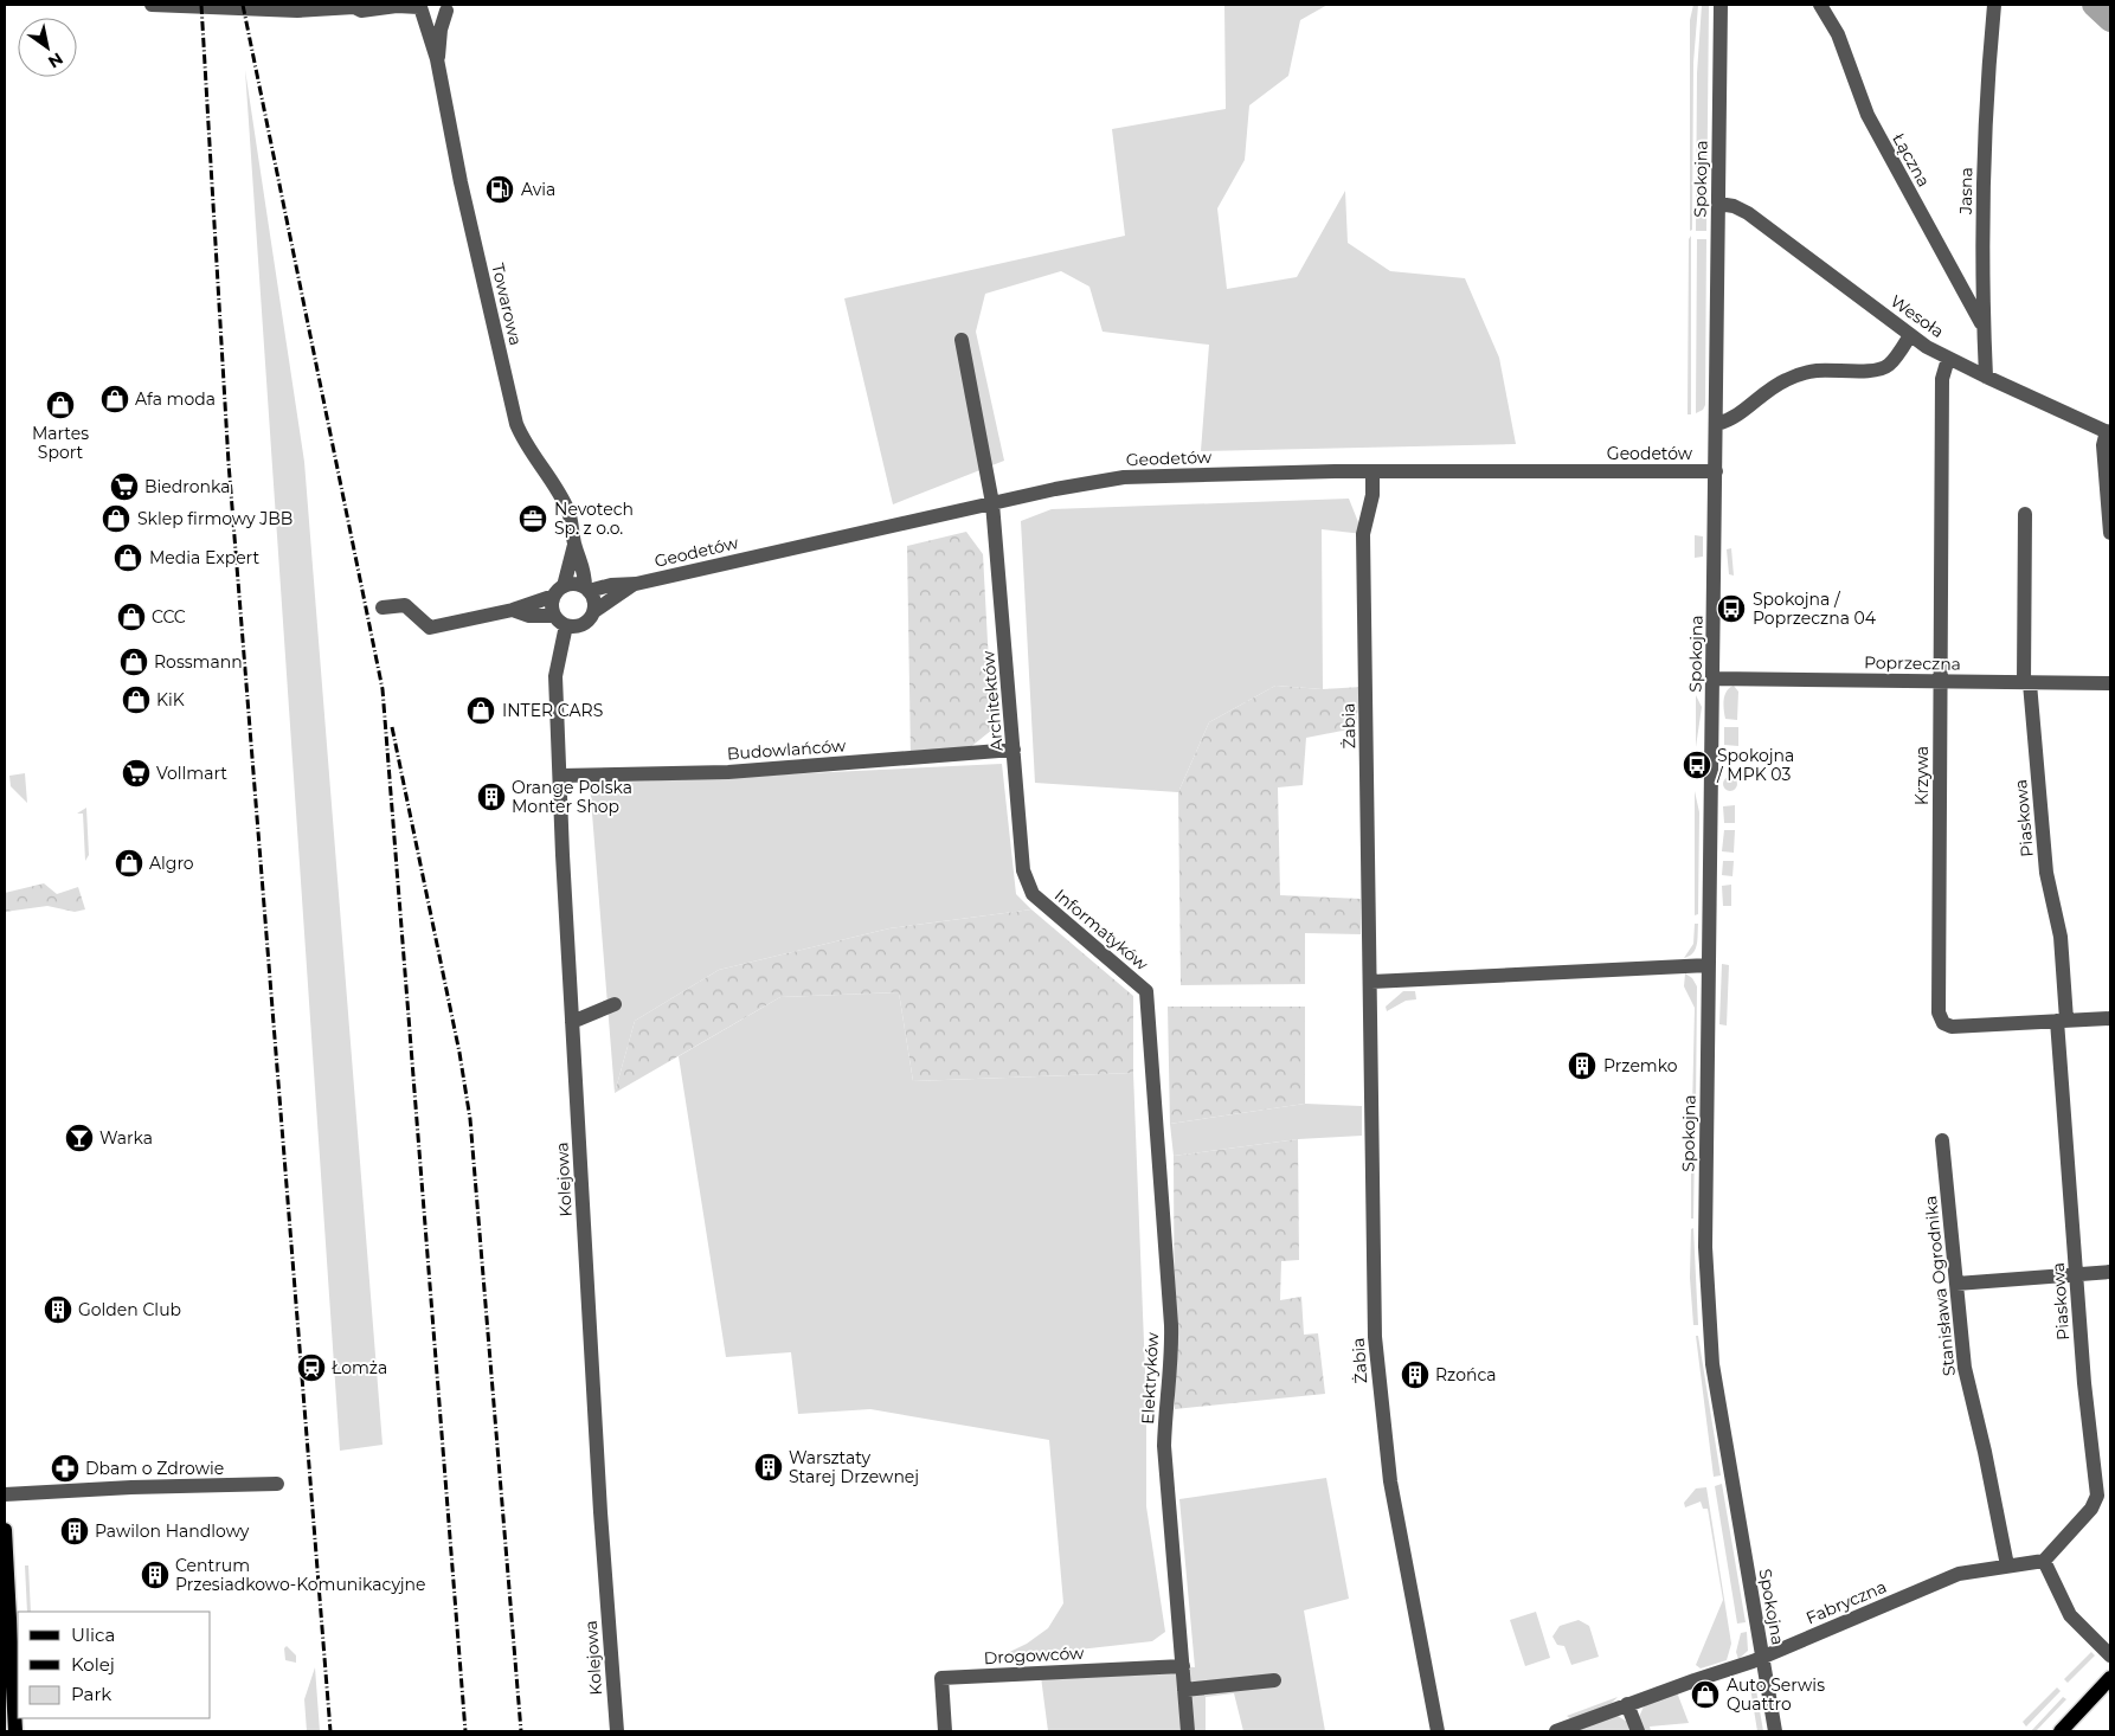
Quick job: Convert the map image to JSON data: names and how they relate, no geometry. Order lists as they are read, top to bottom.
{
  "streets": {
    "street": [
      "Łączna",
      "Spokojna",
      "Jasna",
      "Towarowa",
      "Wesoła",
      "Geodetów",
      "Poprzeczna",
      "Architektów",
      "Żabia",
      "Budowlańców",
      "Krzywa",
      "Piaskowa",
      "Informatyków",
      "Kolejowa",
      "Stanisława Ogrodnika",
      "Elektryków",
      "Fabryczna",
      "Drogowców"
    ]
  },
  "crossings": [
    ["Łączna", "Jasna"],
    ["Spokojna", "Wesoła"],
    ["Spokojna", "Geodetów"],
    ["Spokojna", "Poprzeczna"],
    ["Spokojna", "Fabryczna"],
    ["Jasna", "Wesoła"],
    ["Towarowa", "Kolejowa"],
    ["Wesoła", "Krzywa"],
    ["Geodetów", "Architektów"],
    ["Geodetów", "Żabia"],
    ["Poprzeczna", "Krzywa"],
    ["Poprzeczna", "Piaskowa"],
    ["Architektów", "Budowlańców"],
    ["Architektów", "Informatyków"],
    ["Budowlańców", "Kolejowa"],
    ["Krzywa", "Piaskowa"],
    ["Piaskowa", "Fabryczna"],
    ["Informatyków", "Elektryków"],
    ["Stanisława Ogrodnika", "Fabryczna"],
    ["Elektryków", "Drogowców"]
  ],
  "places": {
    "fuel station": ["Avia"],
    "shop": [
      "Afa moda",
      "Martes Sport",
      "Sklep firmowy JBB",
      "Media Expert",
      "CCC",
      "Rossmann",
      "KiK",
      "INTER CARS",
      "Algro",
      "Auto Serwis Quattro"
    ],
    "supermarket": ["Biedronka", "Vollmart"],
    "office": ["Nevotech Sp. z o.o."],
    "bus stop": ["Spokojna / Poprzeczna 04", "Spokojna / MPK 03"],
    "building": [
      "Orange Polska Monter Shop",
      "Przemko",
      "Golden Club",
      "Rzońca",
      "Warsztaty Starej Drzewnej",
      "Pawilon Handlowy",
      "Centrum Przesiadkowo-Komunikacyjne"
    ],
    "bar": ["Warka"],
    "station": ["Łomża"],
    "pharmacy": ["Dbam o Zdrowie"]
  },
  "legend": ["Ulica", "Kolej", "Park"],
  "north": "bottom right"
}
